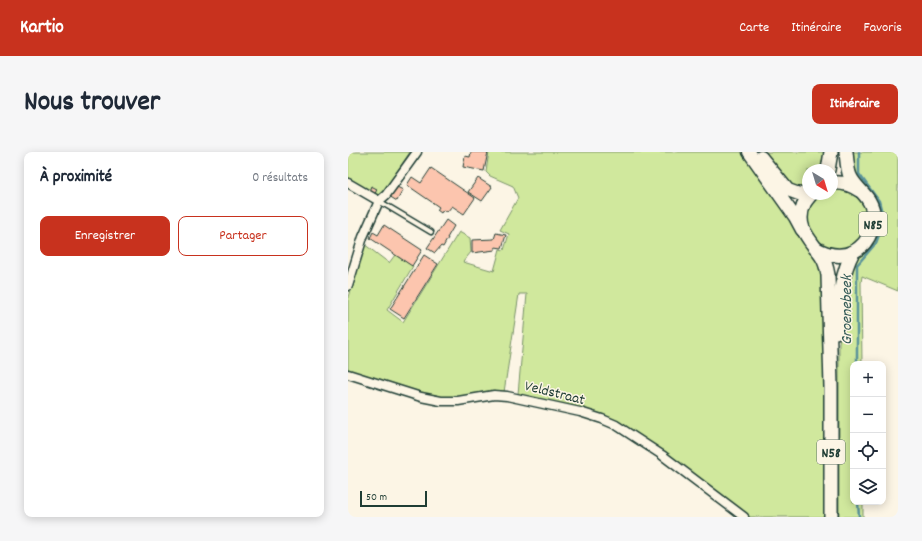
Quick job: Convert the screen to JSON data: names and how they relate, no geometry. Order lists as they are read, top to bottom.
{
  "streets": {
    "main road": ["N85", "N58"],
    "street": ["Veldstraat"]
  },
  "crossings": [
    ["N85", "N58"]
  ],
  "water": ["Groenebeek"],
  "scale_bar": "50 m",
  "north": "bottom right",
  "page": {
    "header": "Kartio",
    "nav": ["Carte", "Itinéraire", "Favoris"],
    "title": "Nous trouver",
    "buttons": [
      "Itinéraire",
      ["Enregistrer", "Partager"]
    ],
    "heading": ["À proximité", "0 résultats"],
    "map_buttons": ["+", "−"],
    "scale": "50 m"
  }
}
